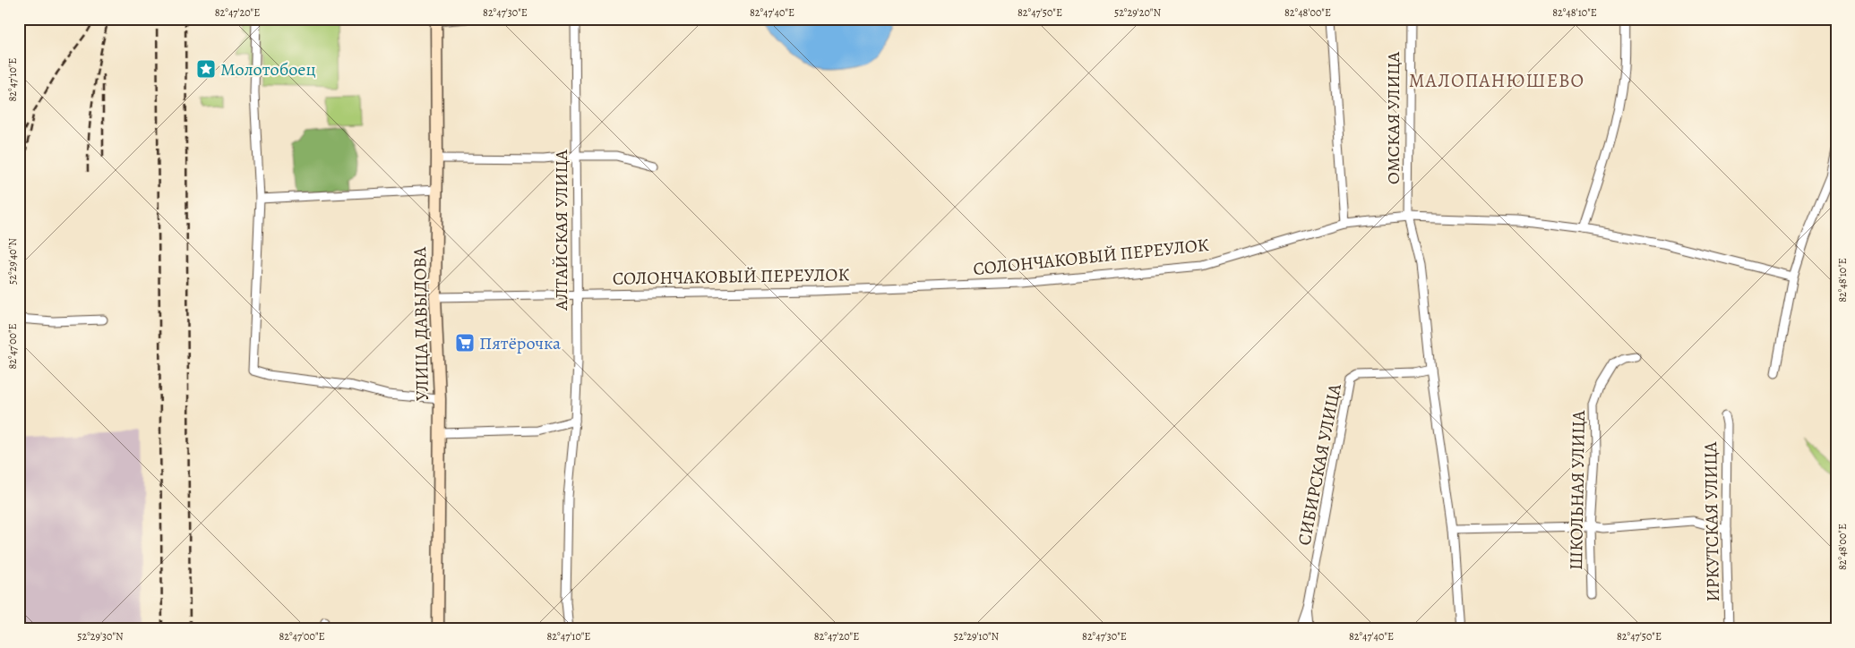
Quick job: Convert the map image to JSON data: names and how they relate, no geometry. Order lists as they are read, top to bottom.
{
  "streets": {
    "main road": ["УЛИЦА ДАВЫДОВА"],
    "street": [
      "ОМСКАЯ УЛИЦА",
      "АЛТАЙСКАЯ УЛИЦА",
      "СОЛОНЧАКОВЫЙ ПЕРЕУЛОК",
      "СИБИРСКАЯ УЛИЦА",
      "ШКОЛЬНАЯ УЛИЦА",
      "ИРКУТСКАЯ УЛИЦА"
    ]
  },
  "crossings": [
    ["ОМСКАЯ УЛИЦА", "СОЛОНЧАКОВЫЙ ПЕРЕУЛОК"],
    ["АЛТАЙСКАЯ УЛИЦА", "СОЛОНЧАКОВЫЙ ПЕРЕУЛОК"],
    ["СОЛОНЧАКОВЫЙ ПЕРЕУЛОК", "УЛИЦА ДАВЫДОВА"]
  ],
  "districts": ["МАЛОПАНЮШЕВО"],
  "places": {
    "place": ["Молотобоец"],
    "supermarket": ["Пятёрочка"]
  },
  "coordinates": [
    "82°47'20\"E",
    "82°47'30\"E",
    "82°47'40\"E",
    "82°47'50\"E",
    "52°29'20\"N",
    "82°48'00\"E",
    "82°48'10\"E",
    "82°47'10\"E",
    "52°29'40\"N",
    "82°47'00\"E",
    "52°29'30\"N",
    "52°29'10\"N"
  ]
}
